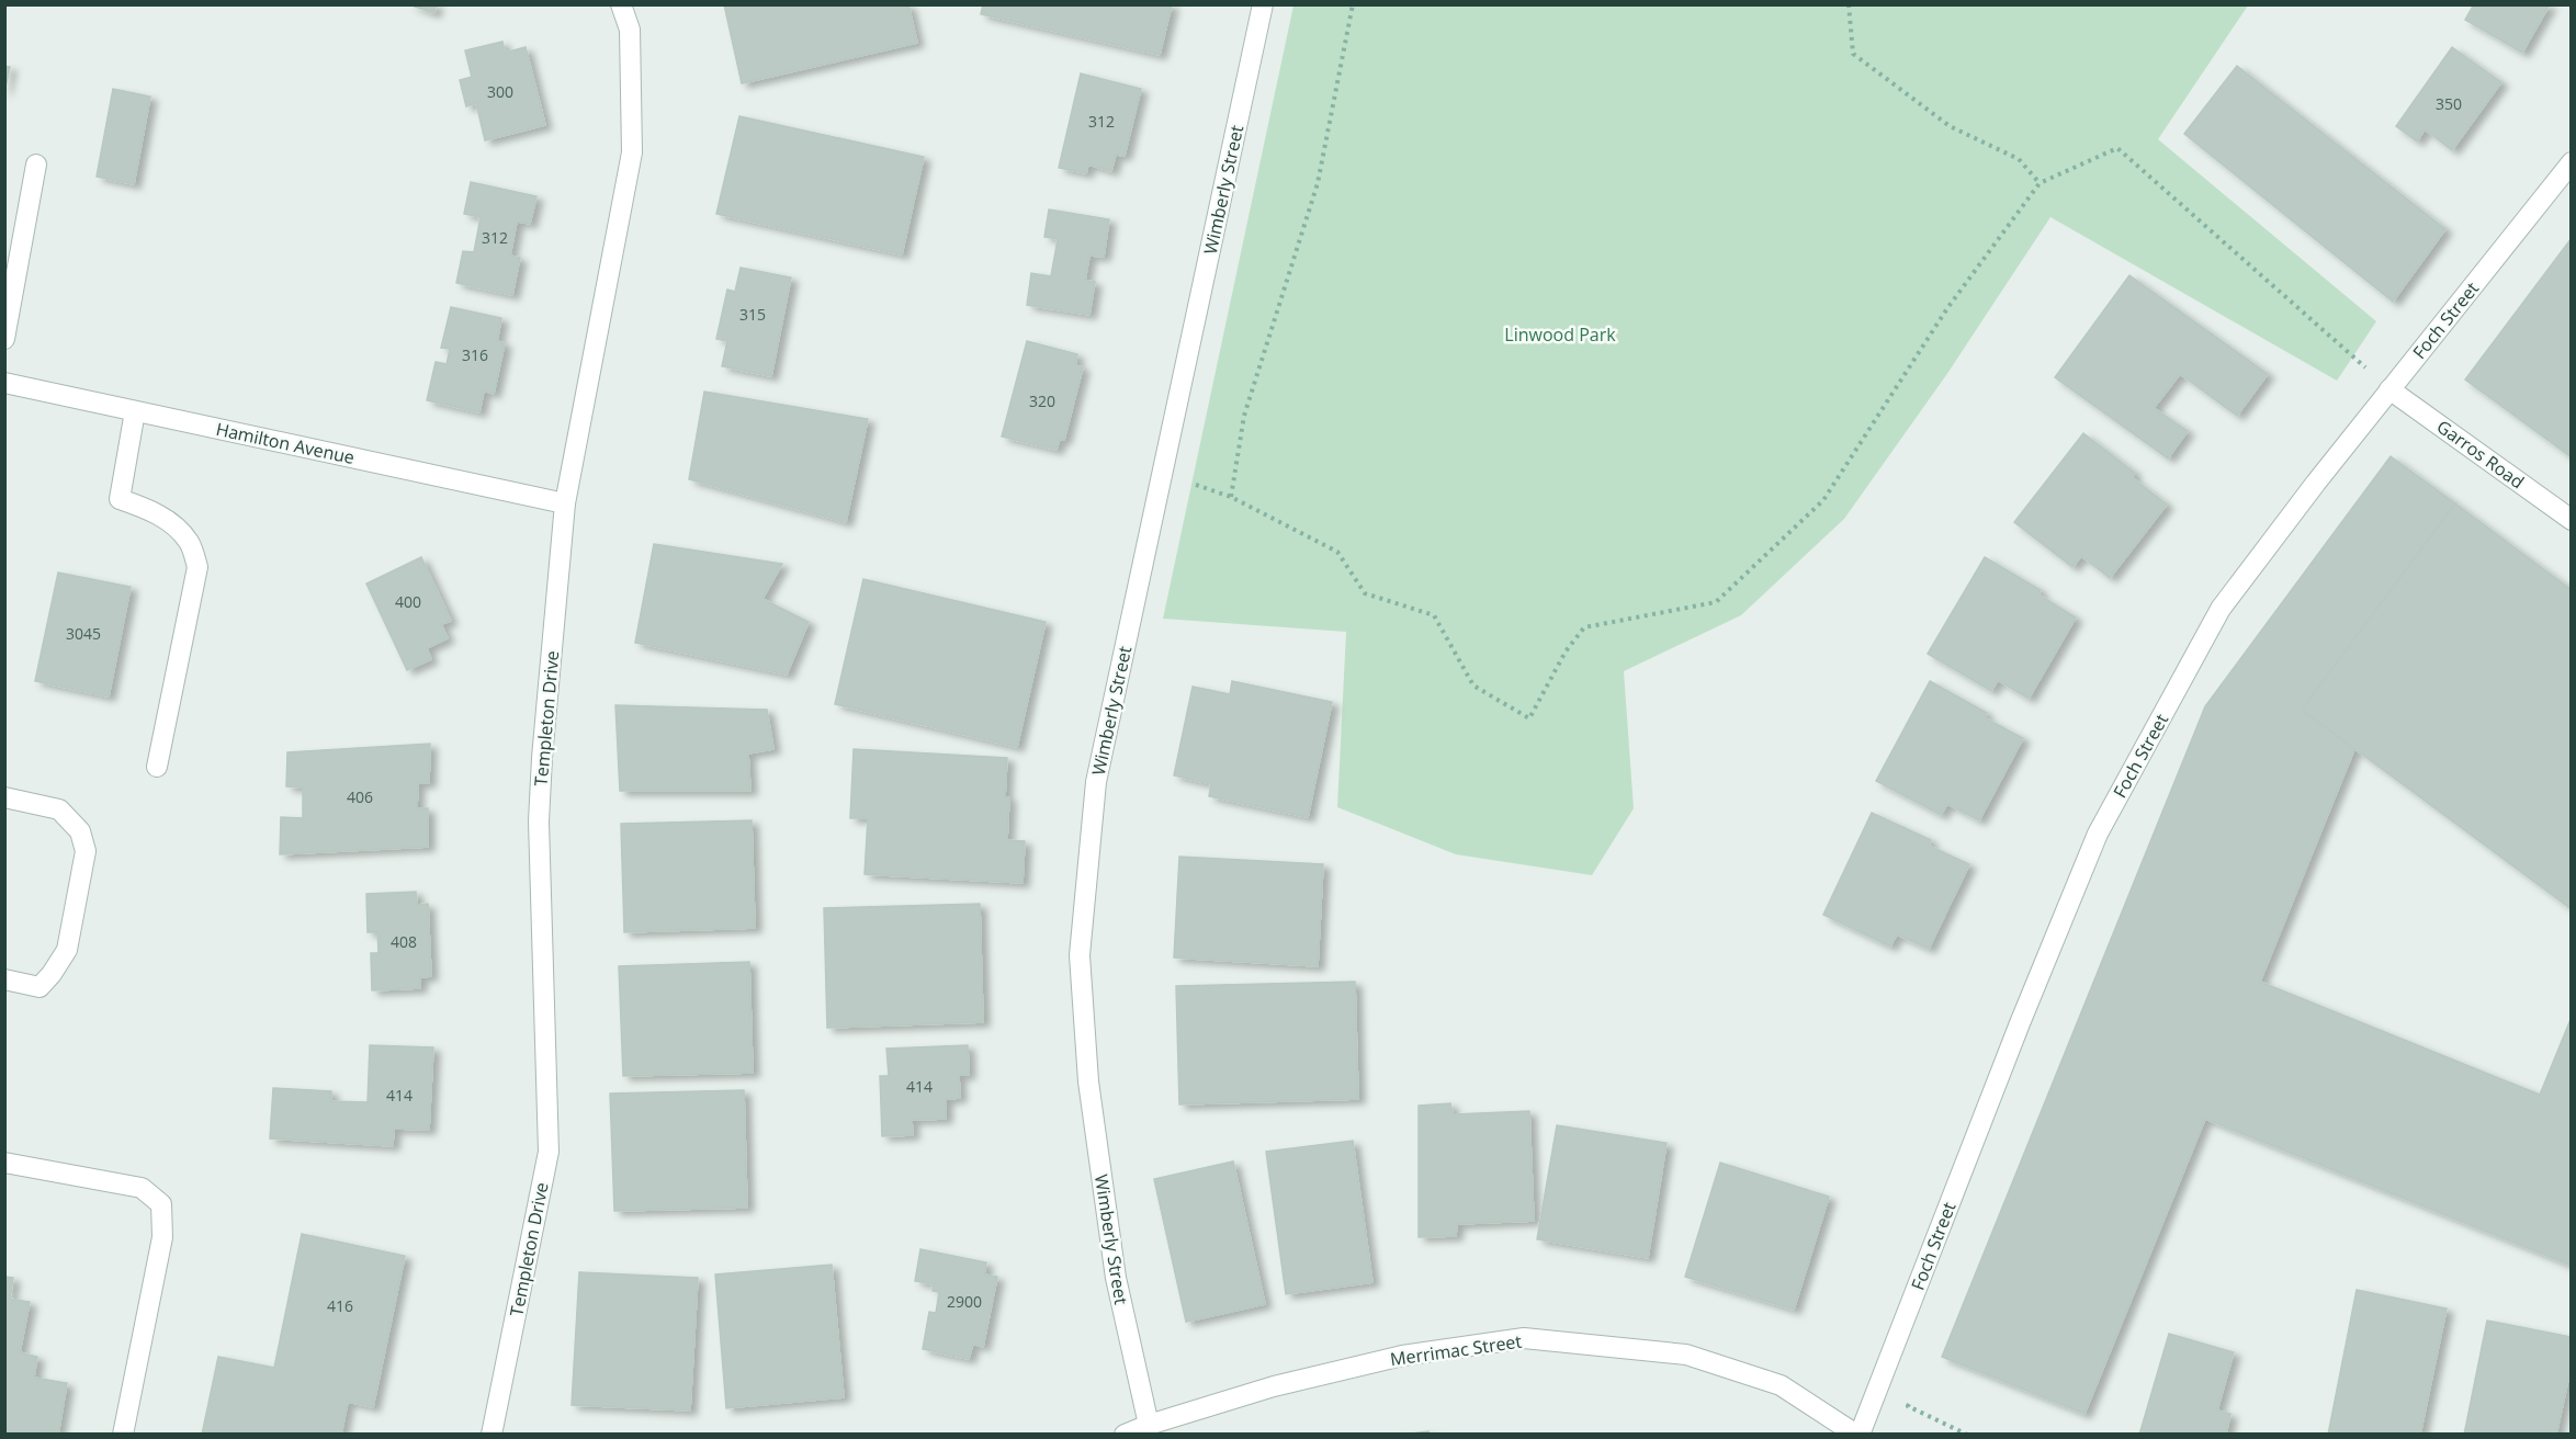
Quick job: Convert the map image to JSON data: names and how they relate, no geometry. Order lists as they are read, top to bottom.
{
  "streets": {
    "street": [
      "Wimberly Street",
      "Foch Street",
      "Hamilton Avenue",
      "Garros Road",
      "Templeton Drive",
      "Merrimac Street"
    ]
  },
  "crossings": [
    ["Wimberly Street", "Merrimac Street"],
    ["Foch Street", "Garros Road"],
    ["Foch Street", "Merrimac Street"],
    ["Hamilton Avenue", "Templeton Drive"]
  ],
  "parks": ["Linwood Park"],
  "house_numbers": [
    "300",
    "350",
    "312",
    "312",
    "315",
    "316",
    "320",
    "400",
    "3045",
    "406",
    "408",
    "414",
    "414",
    "2900",
    "416"
  ]
}
